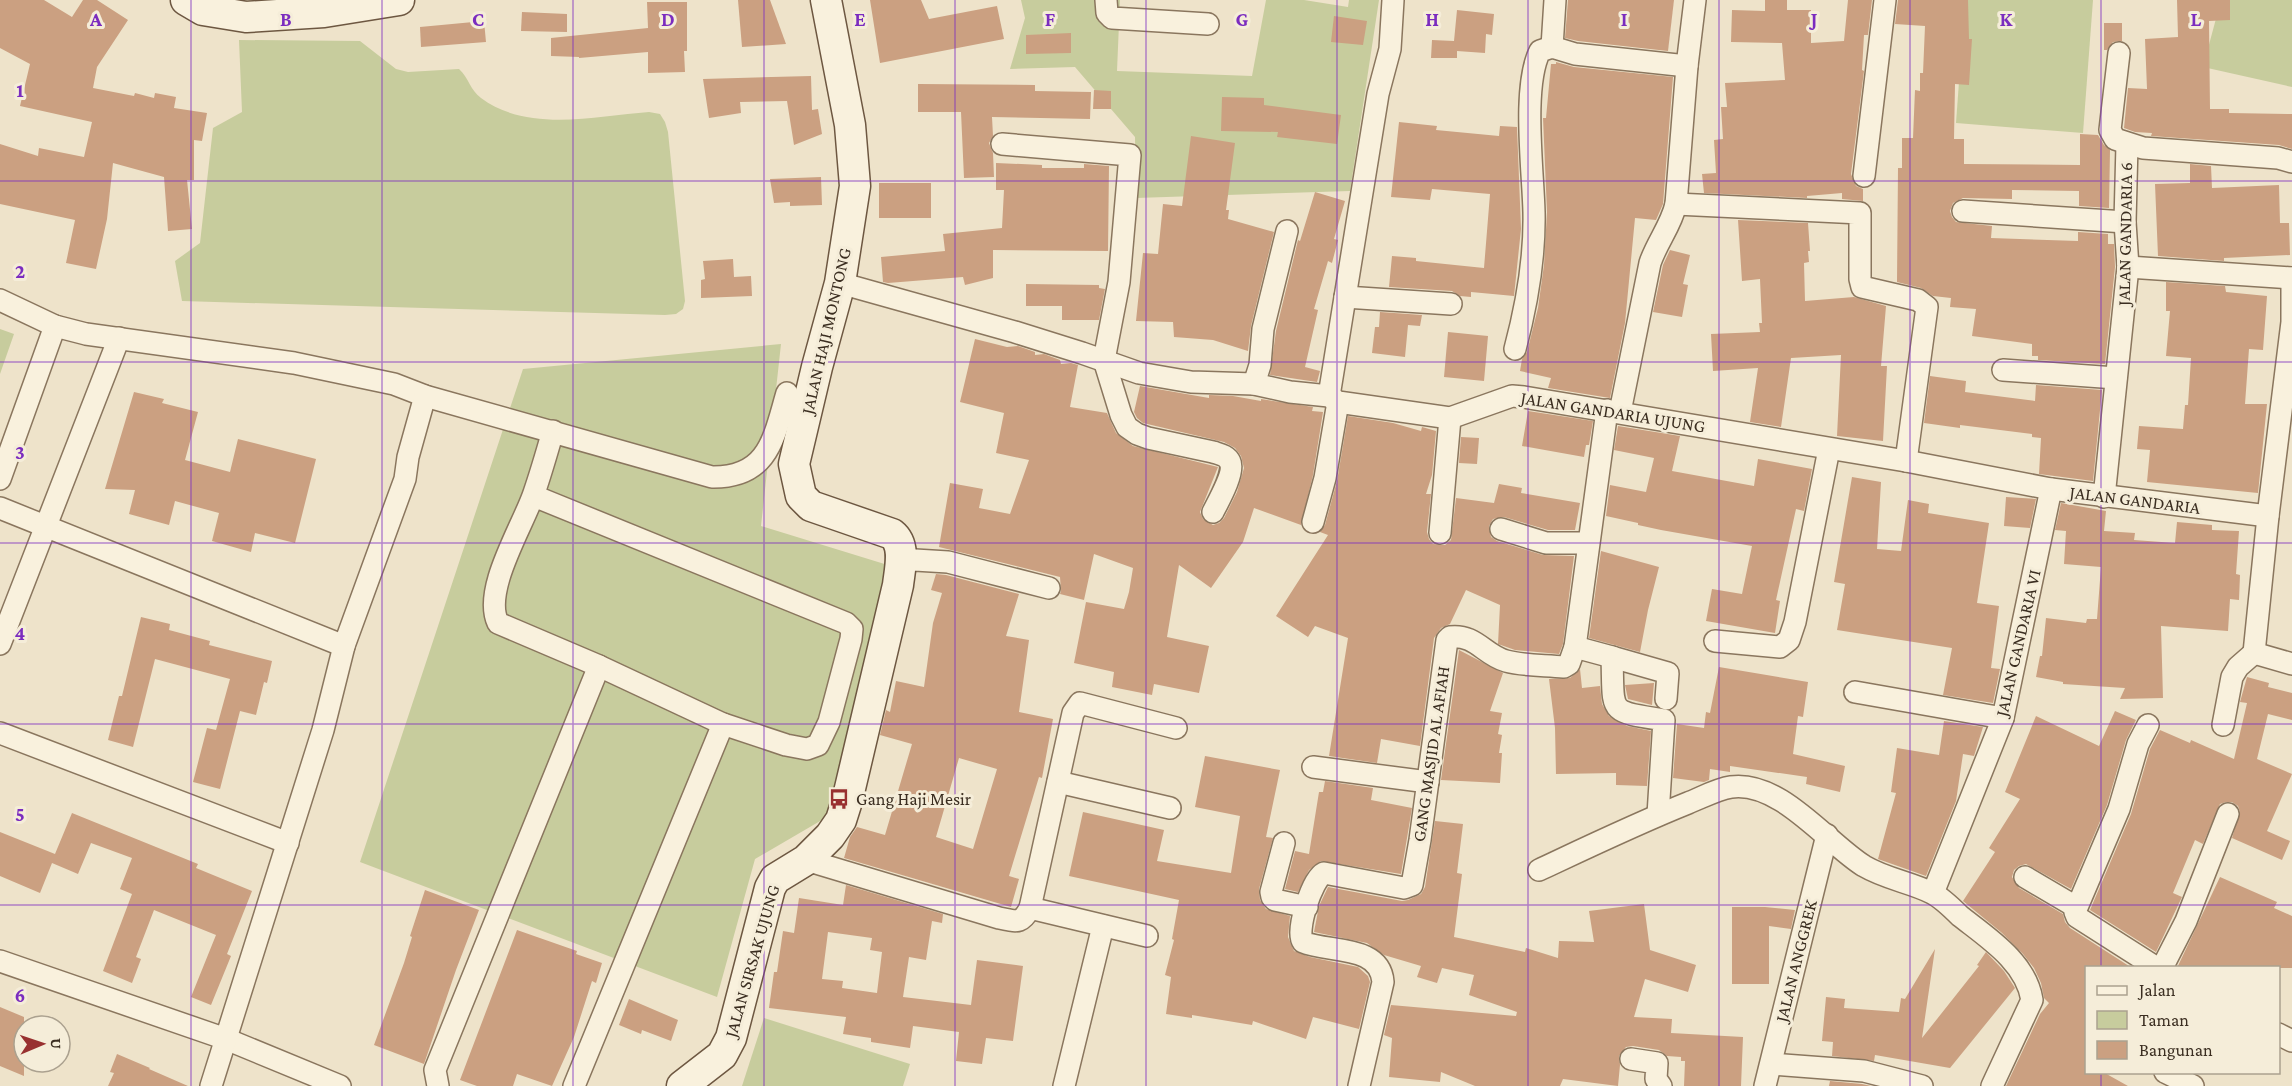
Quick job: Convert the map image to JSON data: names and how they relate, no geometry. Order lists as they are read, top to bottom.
{
  "streets": {
    "street": [
      "JALAN GANDARIA 6",
      "JALAN HAJI MONTONG",
      "JALAN GANDARIA UJUNG",
      "JALAN GANDARIA",
      "JALAN GANDARIA VI",
      "GANG MASJID AL AFIAH",
      "JALAN SIRSAK UJUNG",
      "JALAN ANGGREK"
    ]
  },
  "crossings": [
    ["JALAN GANDARIA 6", "JALAN GANDARIA"],
    ["JALAN HAJI MONTONG", "JALAN GANDARIA UJUNG"],
    ["JALAN HAJI MONTONG", "JALAN SIRSAK UJUNG"],
    ["JALAN GANDARIA UJUNG", "JALAN GANDARIA"],
    ["JALAN GANDARIA", "JALAN GANDARIA VI"]
  ],
  "places": {
    "bus stop": ["Gang Haji Mesir"]
  },
  "legend": ["Jalan", "Taman", "Bangunan"],
  "north": "right",
  "grid": {
    "columns": [
      "A",
      "B",
      "C",
      "D",
      "E",
      "F",
      "G",
      "H",
      "I",
      "J",
      "K",
      "L"
    ],
    "rows": [
      "1",
      "2",
      "3",
      "4",
      "5",
      "6"
    ]
  }
}
